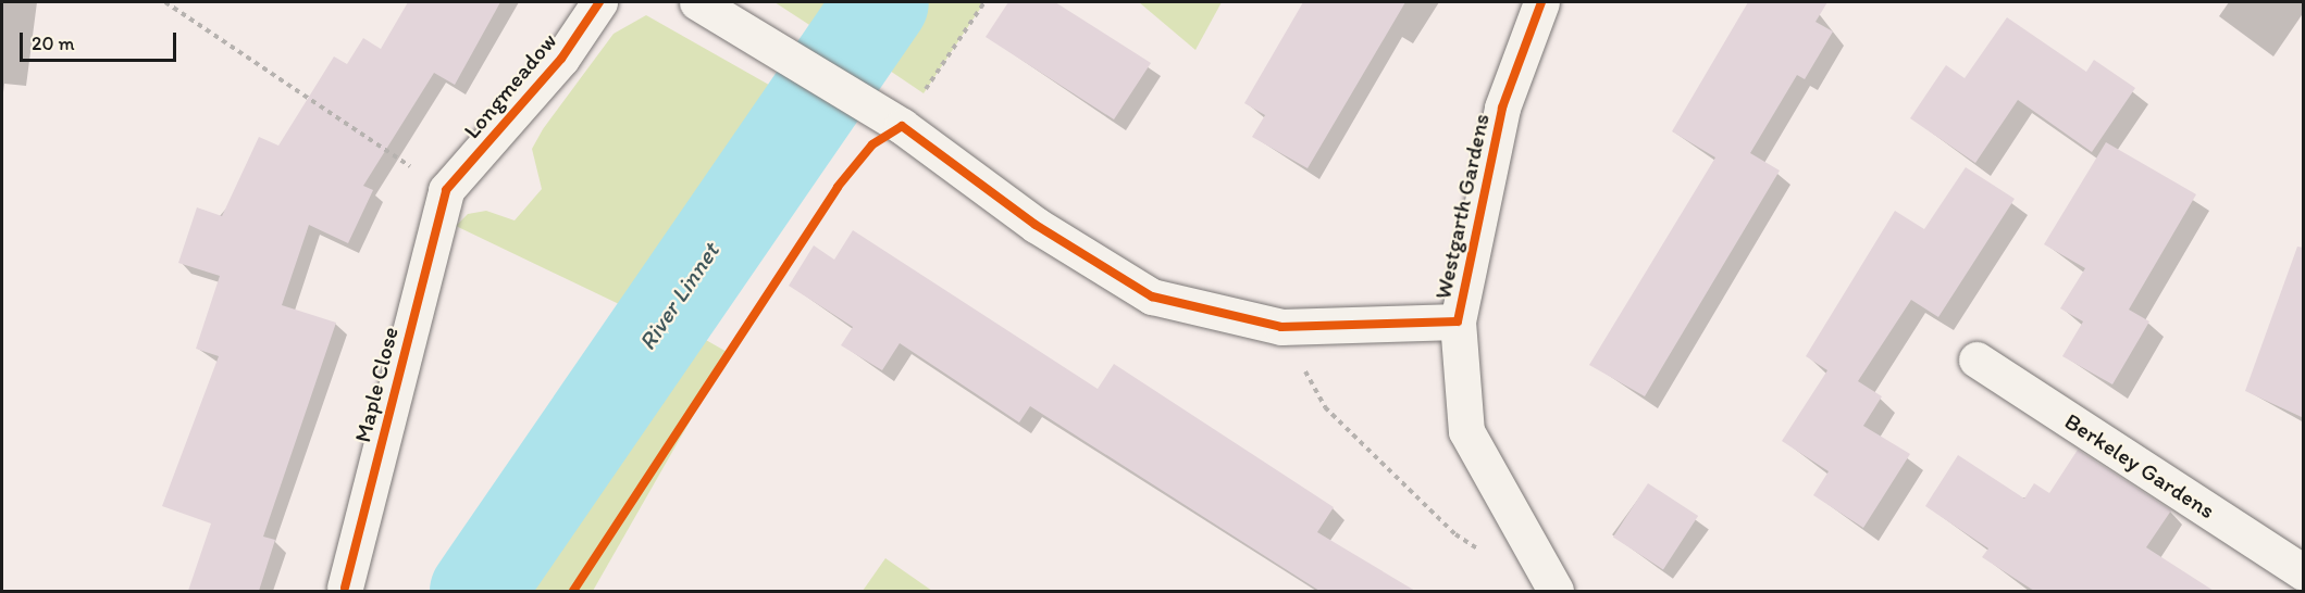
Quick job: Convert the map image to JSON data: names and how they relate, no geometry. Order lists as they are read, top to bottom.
{
  "streets": {
    "street": [
      "Longmeadow",
      "Westgarth Gardens",
      "Maple Close",
      "Berkeley Gardens"
    ]
  },
  "crossings": [
    ["Longmeadow", "Maple Close"]
  ],
  "water": ["River Linnet"],
  "scale_bar": "20 m"
}
